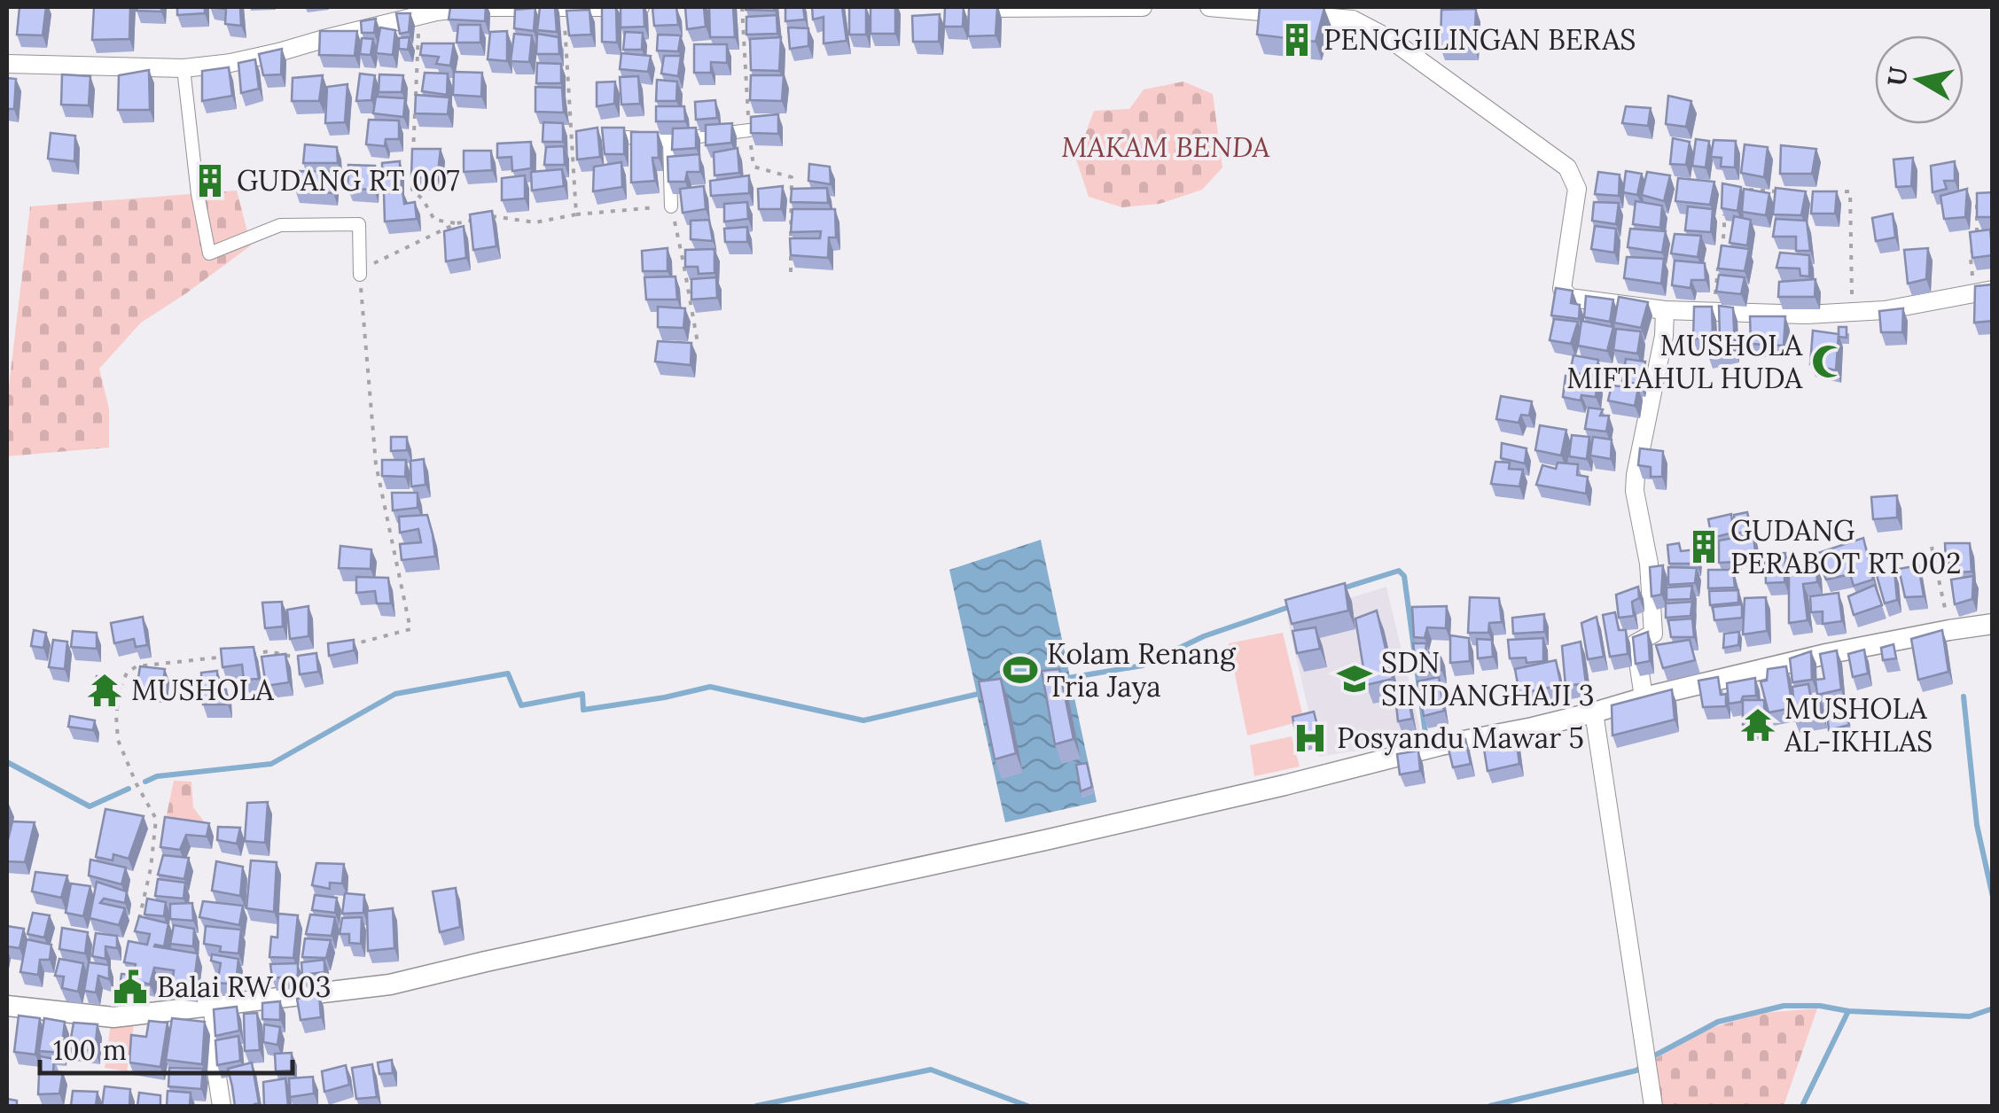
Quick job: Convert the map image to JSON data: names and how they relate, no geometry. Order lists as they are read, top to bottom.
{
  "parks": ["MAKAM BENDA"],
  "places": {
    "building": ["PENGGILINGAN BERAS", "GUDANG RT 007", "GUDANG PERABOT RT 002"],
    "mosque": ["MUSHOLA MIFTAHUL HUDA"],
    "sports": ["Kolam Renang Tria Jaya"],
    "school or university": ["SDN SINDANGHAJI 3"],
    "temple": ["MUSHOLA", "MUSHOLA AL-IKHLAS"],
    "hospital": ["Posyandu Mawar 5"],
    "public building": ["Balai RW 003"]
  },
  "scale_bar": "100 m",
  "north": "left"
}
